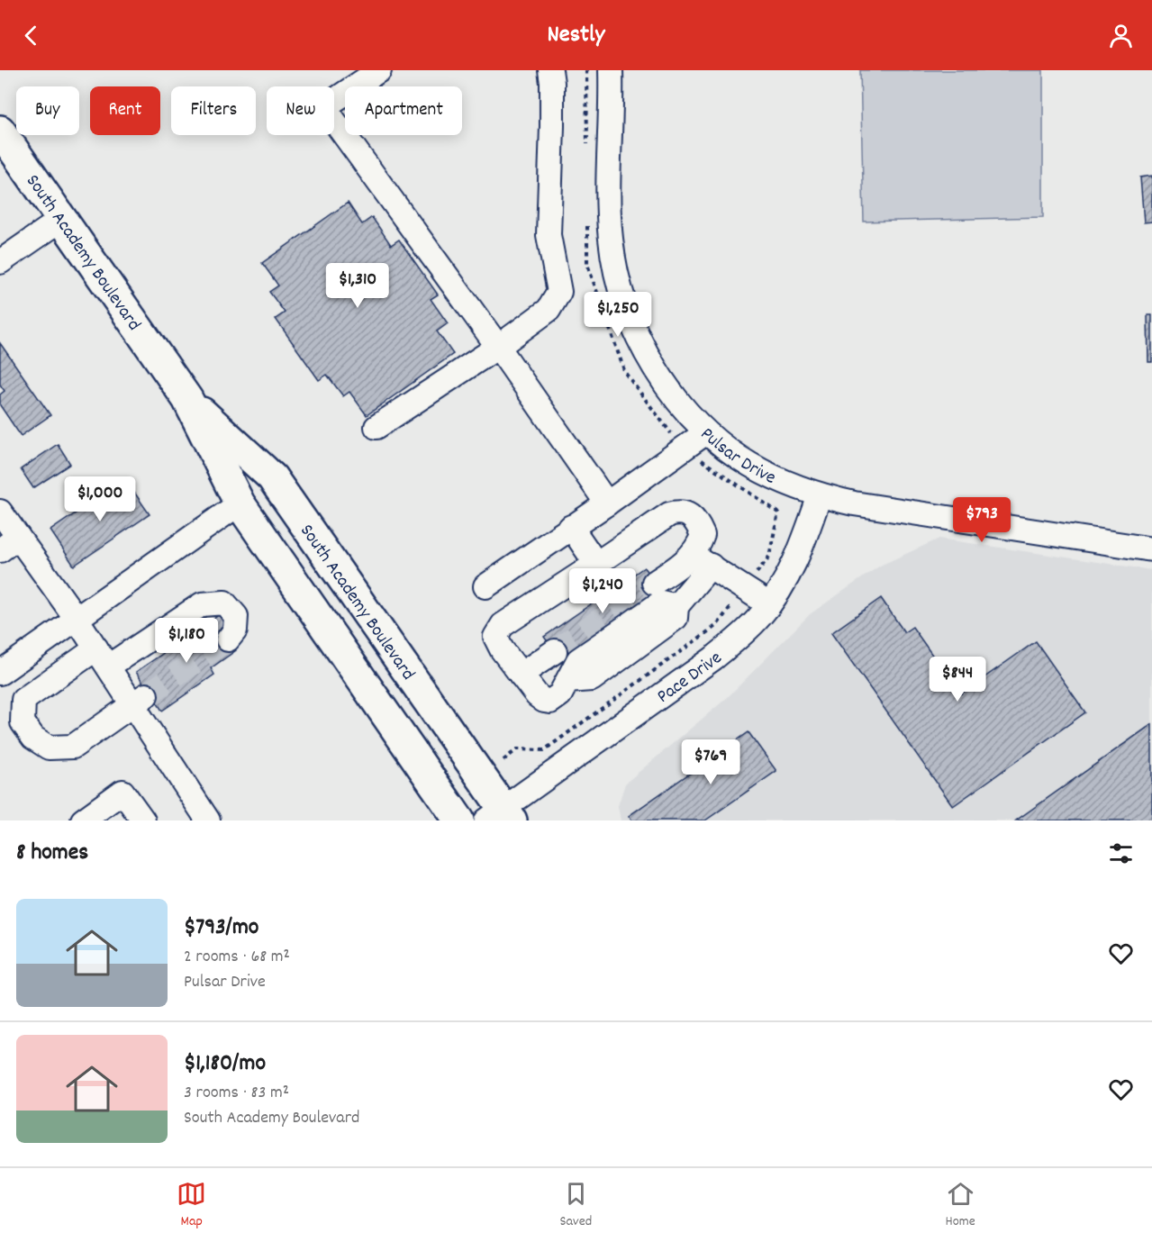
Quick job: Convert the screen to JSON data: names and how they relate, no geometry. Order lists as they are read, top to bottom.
{
  "streets": {
    "highway": ["South Academy Boulevard"],
    "street": ["Pulsar Drive", "Pace Drive"]
  },
  "crossings": [
    ["South Academy Boulevard", "Pace Drive"],
    ["Pulsar Drive", "Pace Drive"]
  ],
  "page": {
    "header": "Nestly",
    "chip": [
      "Buy",
      "Rent",
      "Filters",
      "New",
      "Apartment"
    ],
    "price": [
      "$1,310",
      "$1,250",
      "$1,000",
      "$793",
      "$1,240",
      "$1,180",
      "$844",
      "$769"
    ],
    "heading": "8 homes",
    "list": [
      {
        "name": "$793/mo",
        "note": "2 rooms · 68 m² · Pulsar Drive"
      },
      {
        "name": "$1,180/mo",
        "note": "3 rooms · 83 m² · South Academy Boulevard"
      }
    ],
    "tabs": ["Map", "Saved", "Home"]
  }
}
